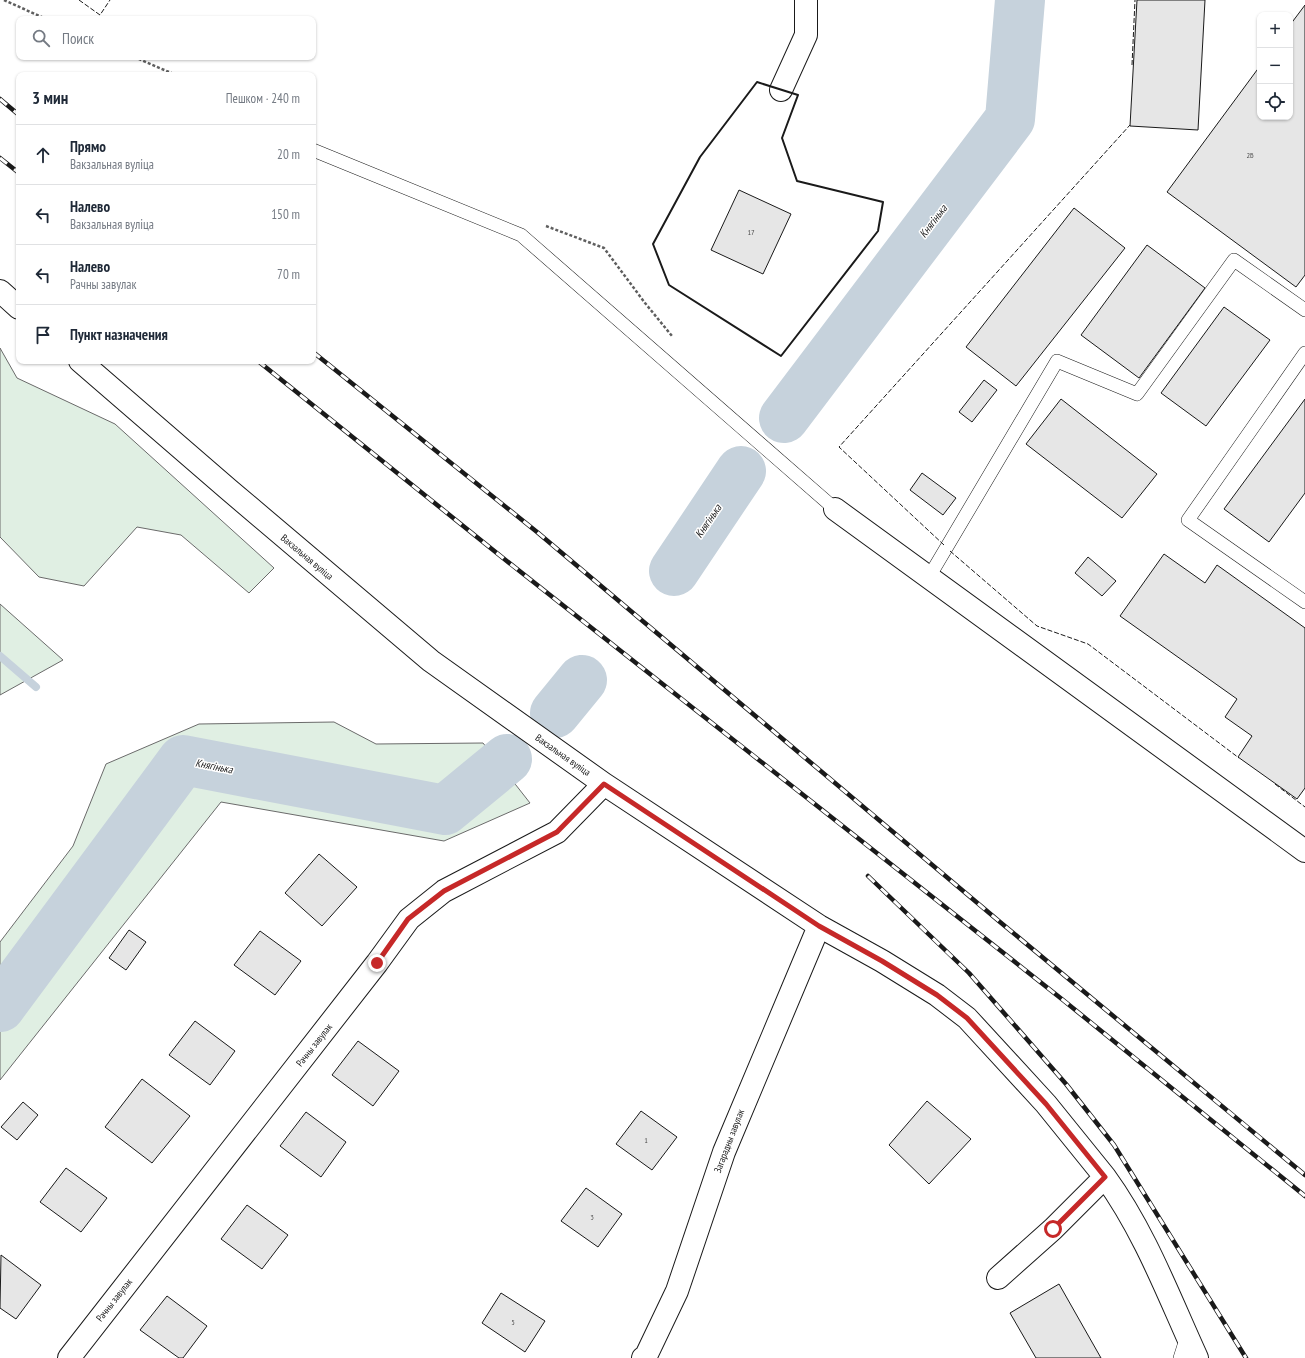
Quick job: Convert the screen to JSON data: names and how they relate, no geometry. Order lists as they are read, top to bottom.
{
  "streets": {
    "street": ["Вакзальная вуліца", "Рачны завулак", "Загарадны завулак"]
  },
  "crossings": [
    ["Вакзальная вуліца", "Рачны завулак"],
    ["Вакзальная вуліца", "Загарадны завулак"]
  ],
  "water": ["Княгінька"],
  "house_numbers": [
    "2Б",
    "17",
    "1",
    "3",
    "5"
  ],
  "page": {
    "map_buttons": ["+", "−"],
    "search": "Поиск",
    "heading": ["3 мин", "Пешком · 240 m"],
    "list": [
      ["Прямо", "Вакзальная вуліца", "20 m"],
      ["Налево", "Вакзальная вуліца", "150 m"],
      ["Налево", "Рачны завулак", "70 m"],
      "Пункт назначения"
    ]
  }
}
